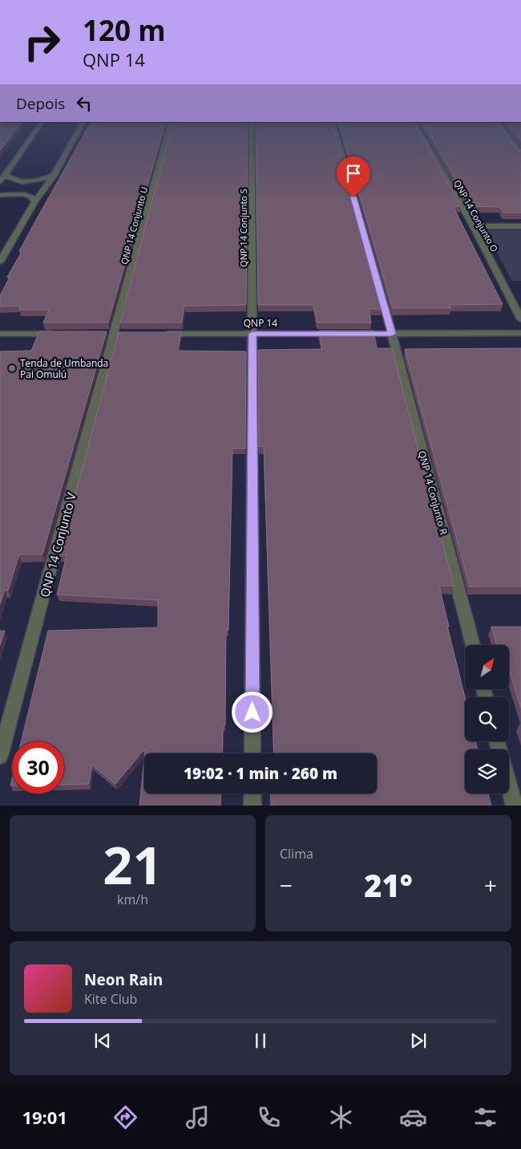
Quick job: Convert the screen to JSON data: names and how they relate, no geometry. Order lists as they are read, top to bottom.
{
  "streets": {
    "street": [
      "QNP 14 Conjunto O",
      "QNP 14 Conjunto U",
      "QNP 14 Conjunto S",
      "QNP 14",
      "QNP 14 Conjunto R",
      "QNP 14 Conjunto V"
    ]
  },
  "crossings": [
    ["QNP 14 Conjunto U", "QNP 14 Conjunto V"],
    ["QNP 14 Conjunto S", "QNP 14"],
    ["QNP 14", "QNP 14 Conjunto R"]
  ],
  "places": ["Tenda de Umbanda Pai Omulú"],
  "north": "top right",
  "page": {
    "turn": ["120 m", "QNP 14"],
    "then": "Depois",
    "limit": "30",
    "trip": "19:02 · 1 min · 260 m",
    "tile": [
      ["21", "km/h"],
      "Clima"
    ],
    "heat": ["−", "21°", "+"],
    "song": ["Neon Rain", "Kite Club"],
    "tabs": "19:01"
  }
}
